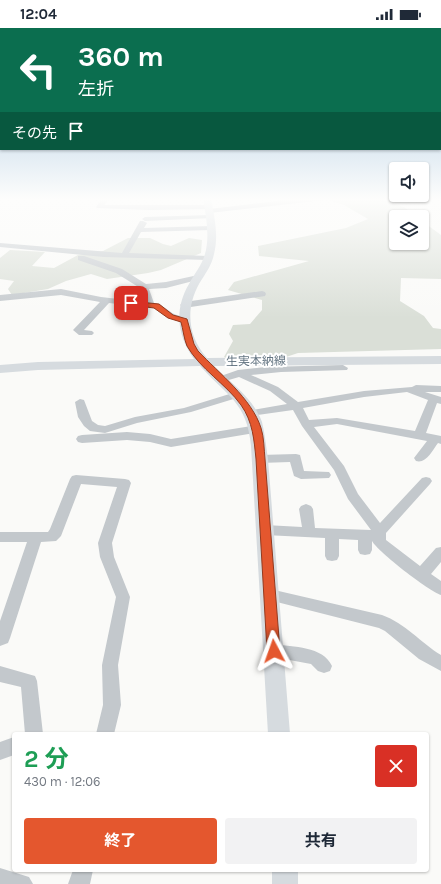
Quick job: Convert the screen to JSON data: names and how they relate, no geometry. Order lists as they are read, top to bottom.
{
  "streets": {
    "main road": ["生実本納線"]
  },
  "page": {
    "status": "12:04",
    "turn": ["360 m", "左折"],
    "then": "その先",
    "heading": ["2 分", "430 m · 12:06"],
    "buttons": ["終了", "共有"]
  }
}
